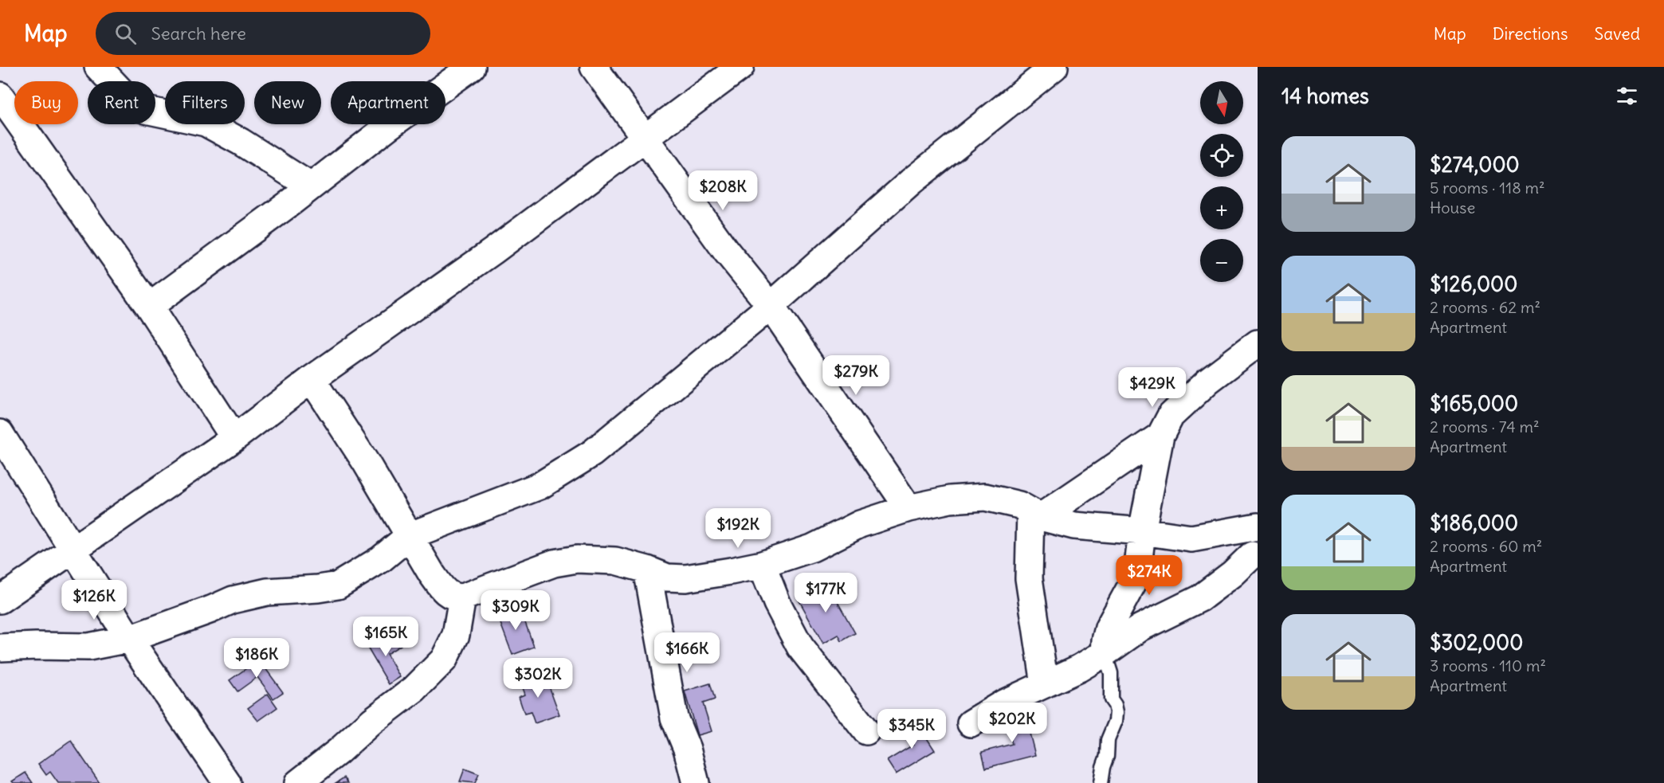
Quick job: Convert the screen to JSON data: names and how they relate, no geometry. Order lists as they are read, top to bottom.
{
  "north": "bottom",
  "page": {
    "header": "Map",
    "search": "Search here",
    "nav": ["Map", "Directions", "Saved"],
    "heading": "14 homes",
    "map_buttons": ["+", "−"],
    "chip": [
      "Buy",
      "Rent",
      "Filters",
      "New",
      "Apartment"
    ],
    "list": [
      {
        "name": "$274,000",
        "note": "5 rooms · 118 m² · House"
      },
      {
        "name": "$126,000",
        "note": "2 rooms · 62 m² · Apartment"
      },
      {
        "name": "$165,000",
        "note": "2 rooms · 74 m² · Apartment"
      },
      {
        "name": "$186,000",
        "note": "2 rooms · 60 m² · Apartment"
      },
      {
        "name": "$302,000",
        "note": "3 rooms · 110 m² · Apartment"
      }
    ],
    "price": [
      "$208K",
      "$279K",
      "$429K",
      "$192K",
      "$274K",
      "$177K",
      "$126K",
      "$309K",
      "$165K",
      "$166K",
      "$186K",
      "$302K",
      "$202K",
      "$345K"
    ]
  }
}
